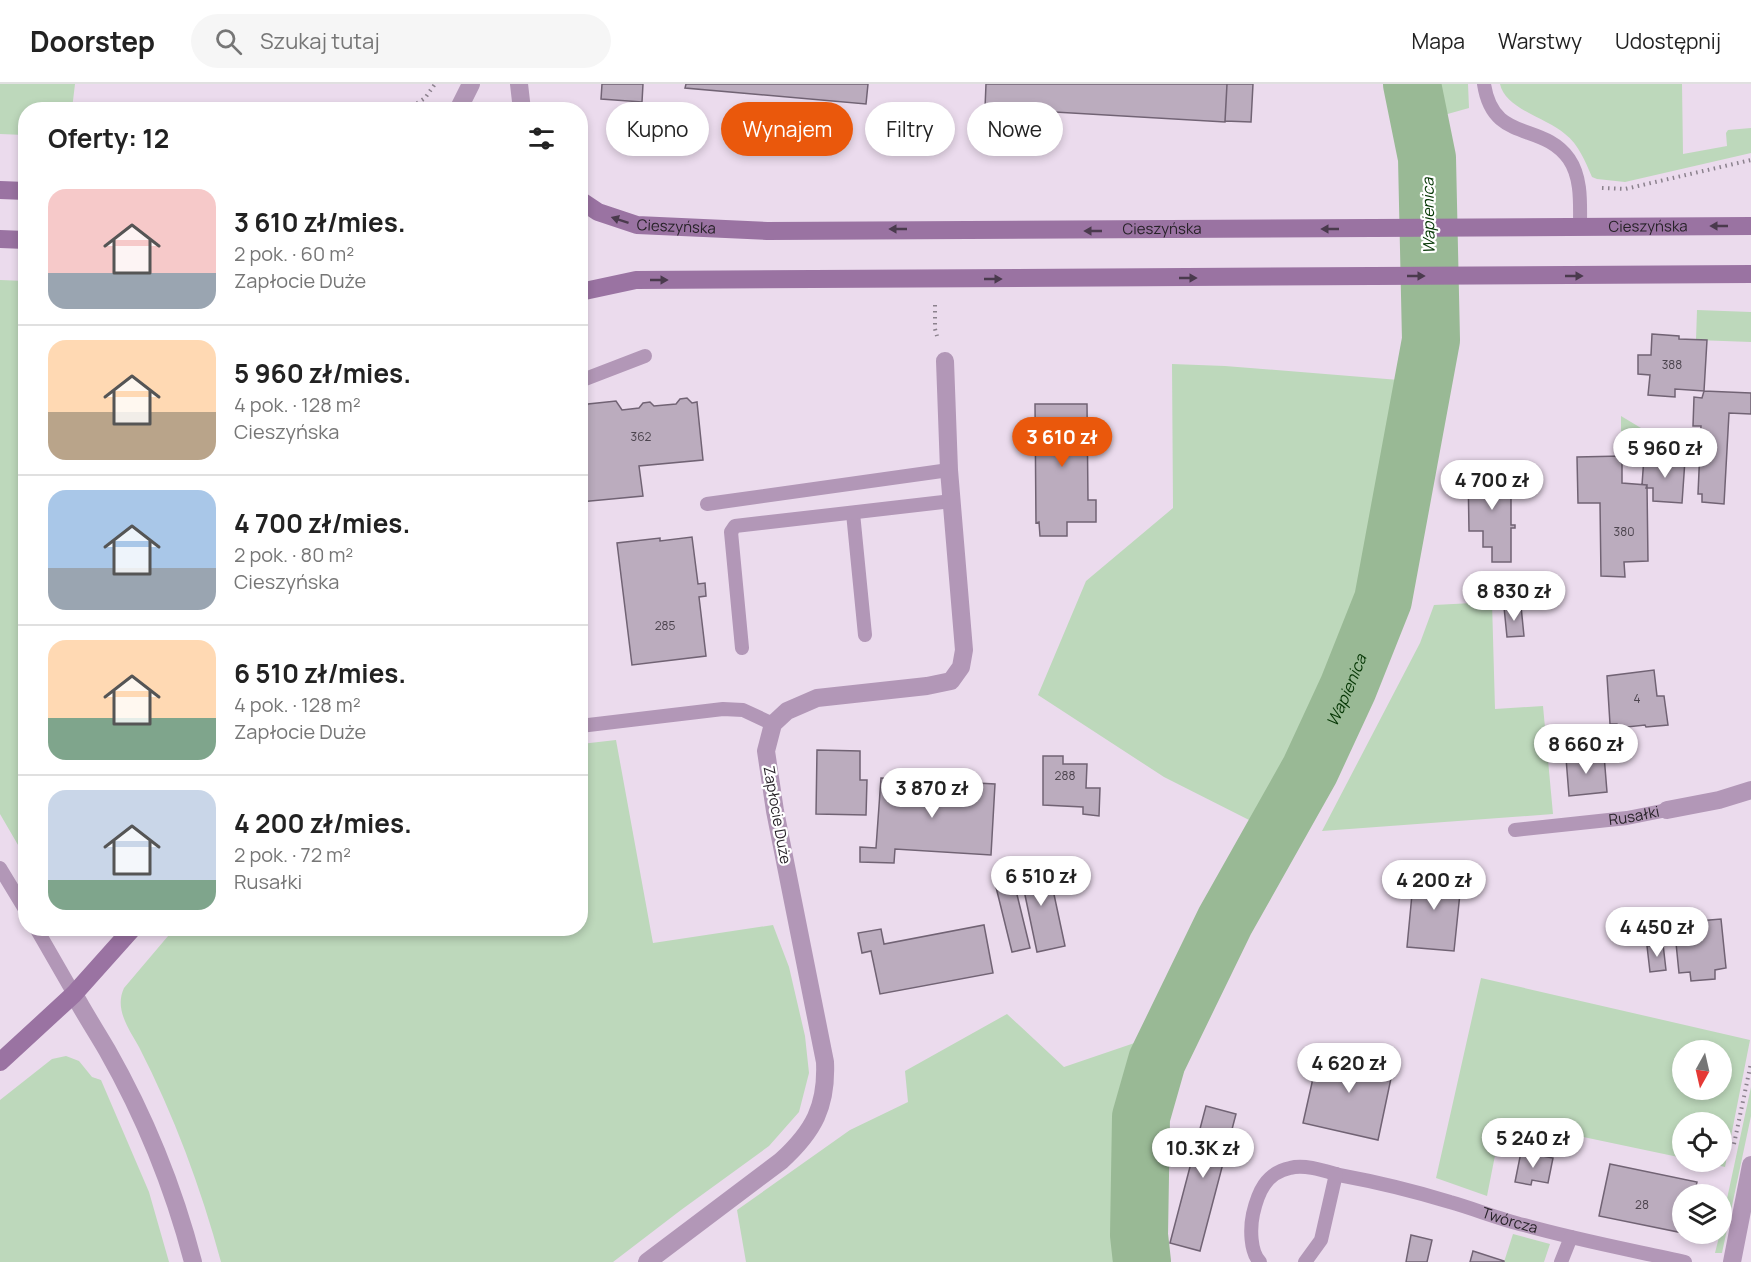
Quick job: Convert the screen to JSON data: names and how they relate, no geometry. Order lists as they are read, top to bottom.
{
  "streets": {
    "main road": ["Cieszyńska"],
    "street": ["Zapłocie Duże", "Rusałki"],
    "lane": ["Twórcza"]
  },
  "water": ["Wapienica"],
  "house_numbers": [
    "388",
    "362",
    "380",
    "285",
    "4",
    "288",
    "28"
  ],
  "north": "bottom",
  "page": {
    "header": "Doorstep",
    "search": "Szukaj tutaj",
    "nav": ["Mapa", "Warstwy", "Udostępnij"],
    "chip": [
      "Kupno",
      "Wynajem",
      "Filtry",
      "Nowe"
    ],
    "heading": "Oferty: 12",
    "list": [
      {
        "name": "3 610 zł/mies.",
        "note": "2 pok. · 60 m² · Zapłocie Duże"
      },
      {
        "name": "5 960 zł/mies.",
        "note": "4 pok. · 128 m² · Cieszyńska"
      },
      {
        "name": "4 700 zł/mies.",
        "note": "2 pok. · 80 m² · Cieszyńska"
      },
      {
        "name": "6 510 zł/mies.",
        "note": "4 pok. · 128 m² · Zapłocie Duże"
      },
      {
        "name": "4 200 zł/mies.",
        "note": "2 pok. · 72 m² · Rusałki"
      }
    ],
    "price": [
      "3 610 zł",
      "5 960 zł",
      "4 700 zł",
      "8 830 zł",
      "8 660 zł",
      "3 870 zł",
      "6 510 zł",
      "4 200 zł",
      "4 450 zł",
      "4 620 zł",
      "5 240 zł",
      "10.3K zł"
    ]
  }
}
